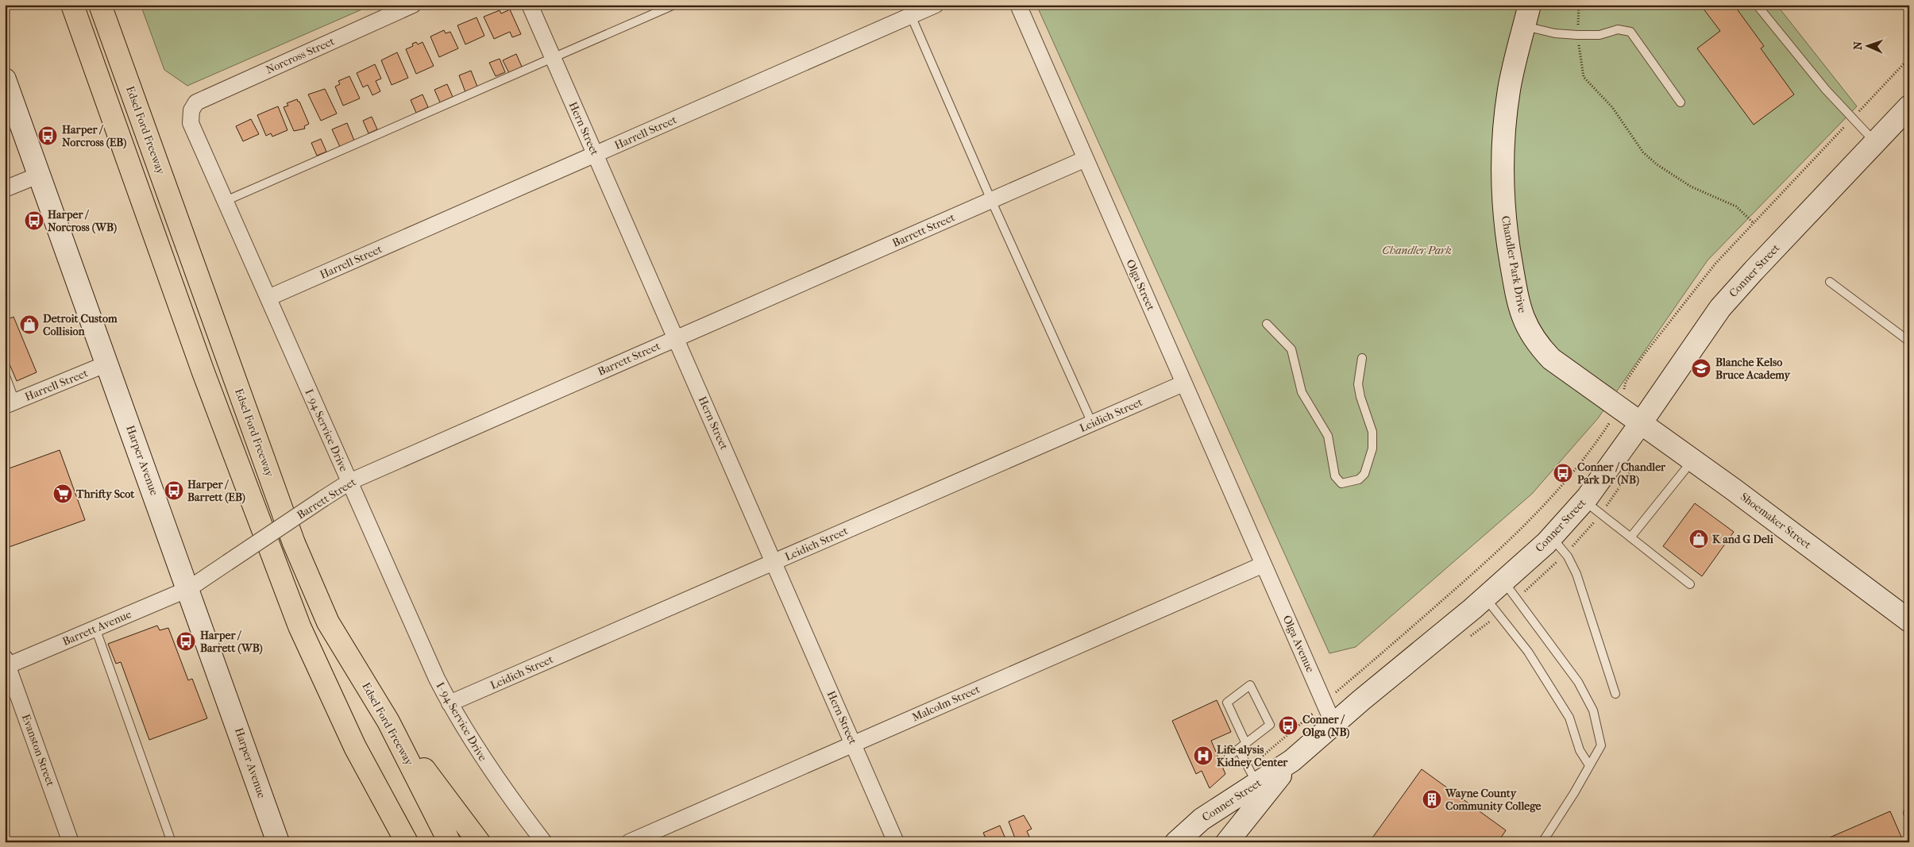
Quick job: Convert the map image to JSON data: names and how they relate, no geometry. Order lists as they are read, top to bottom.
{
  "streets": {
    "highway": ["Edsel Ford Freeway"],
    "main road": [
      "Chandler Park Drive",
      "Conner Street",
      "Harper Avenue",
      "Shoemaker Street"
    ],
    "street": [
      "Norcross Street",
      "Hern Street",
      "Harrell Street",
      "Barrett Street",
      "Olga Street",
      "Leidich Street",
      "I- 94 Service Drive",
      "Barrett Avenue",
      "Olga Avenue",
      "Malcolm Street",
      "Evanston Street"
    ]
  },
  "crossings": [
    ["Norcross Street", "I- 94 Service Drive"],
    ["Hern Street", "Harrell Street"],
    ["Hern Street", "Barrett Street"],
    ["Hern Street", "Leidich Street"],
    ["Hern Street", "Malcolm Street"],
    ["Harrell Street", "I- 94 Service Drive"],
    ["Harrell Street", "Harper Avenue"],
    ["Barrett Street", "Olga Street"],
    ["Barrett Street", "I- 94 Service Drive"],
    ["Barrett Street", "Harper Avenue"],
    ["Barrett Street", "Barrett Avenue"],
    ["Chandler Park Drive", "Conner Street"],
    ["Chandler Park Drive", "Shoemaker Street"],
    ["Conner Street", "Shoemaker Street"],
    ["Conner Street", "Olga Avenue"],
    ["Olga Street", "Leidich Street"],
    ["Olga Street", "Olga Avenue"],
    ["Olga Street", "Malcolm Street"],
    ["Leidich Street", "I- 94 Service Drive"],
    ["Harper Avenue", "Barrett Avenue"],
    ["Barrett Avenue", "Evanston Street"],
    ["Olga Avenue", "Malcolm Street"]
  ],
  "parks": ["Chandler Park"],
  "places": {
    "bus stop": [
      "Harper / Norcross (EB)",
      "Harper / Norcross (WB)",
      "Conner / Chandler Park Dr (NB)",
      "Harper / Barrett (EB)",
      "Harper / Barrett (WB)",
      "Conner / Olga (NB)"
    ],
    "shop": ["Detroit Custom Collision", "K and G Deli"],
    "school or university": ["Blanche Kelso Bruce Academy"],
    "supermarket": ["Thrifty Scot"],
    "hospital": ["Life-alysis Kidney Center"],
    "building": ["Wayne County Community College"]
  },
  "north": "left"
}
